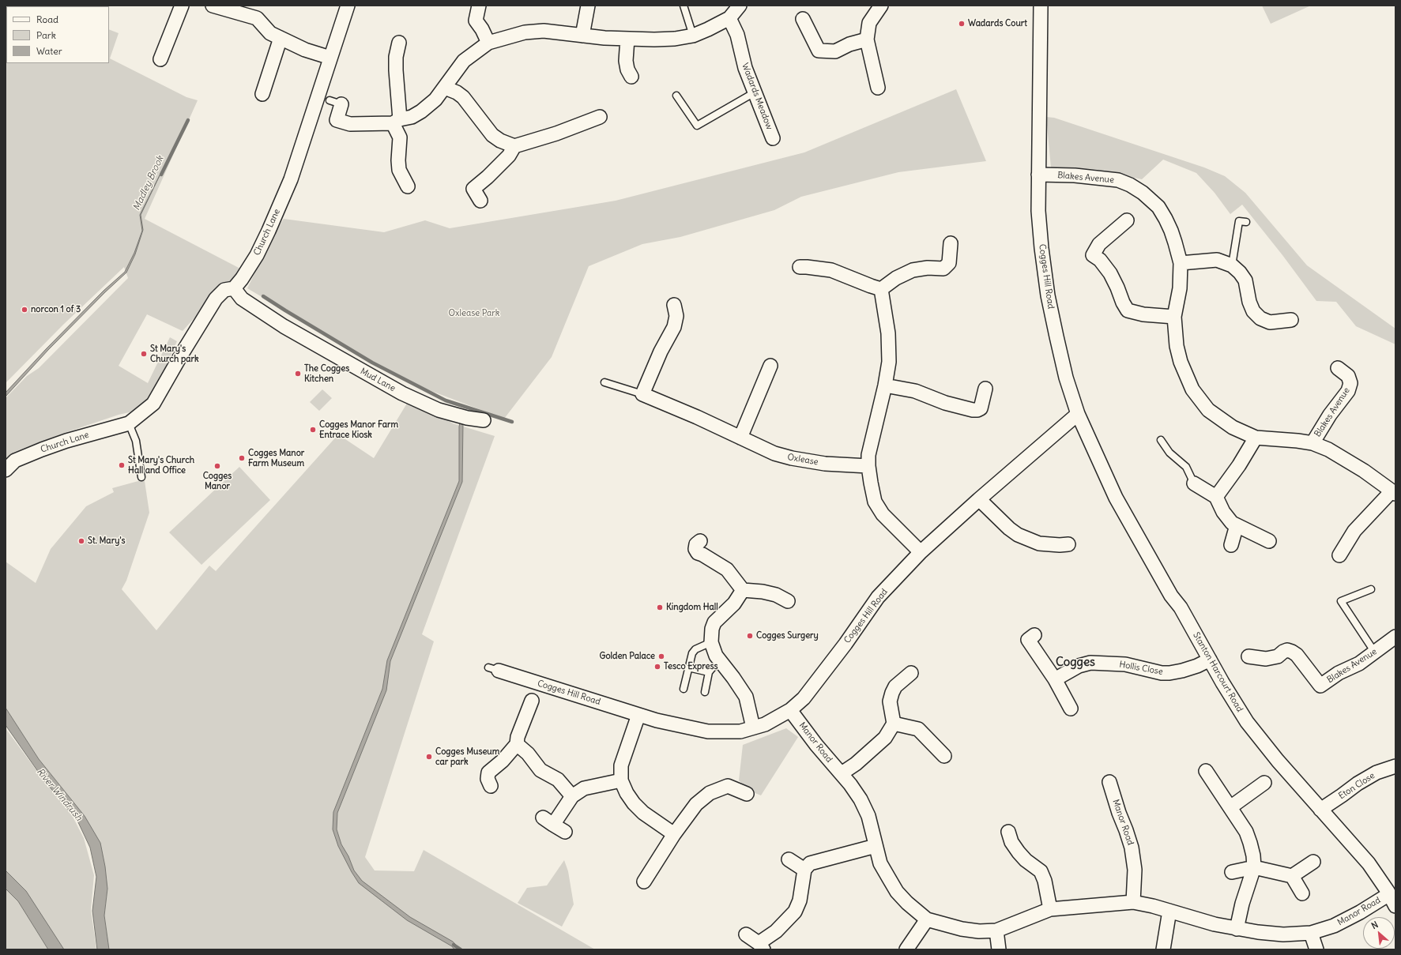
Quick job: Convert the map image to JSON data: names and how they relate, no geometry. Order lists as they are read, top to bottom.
{
  "streets": {
    "street": [
      "Wadards Meadow",
      "Blakes Avenue",
      "Church Lane",
      "Cogges Hill Road",
      "Mud Lane",
      "Oxlease",
      "Hollis Close",
      "Stanton Harcourt Road",
      "Manor Road",
      "Eton Close"
    ]
  },
  "crossings": [
    ["Blakes Avenue", "Cogges Hill Road"],
    ["Church Lane", "Mud Lane"],
    ["Cogges Hill Road", "Stanton Harcourt Road"],
    ["Cogges Hill Road", "Manor Road"],
    ["Hollis Close", "Stanton Harcourt Road"],
    ["Stanton Harcourt Road", "Manor Road"],
    ["Stanton Harcourt Road", "Eton Close"]
  ],
  "districts": ["Cogges"],
  "water": ["Madley Brook", "River Windrush"],
  "parks": ["Oxlease Park"],
  "places": [
    "Wadards Court",
    "norcon 1 of 3",
    "St Mary's Church park",
    "The Cogges Kitchen",
    "Cogges Manor Farm Entrace Kiosk",
    "Cogges Manor Farm Museum",
    "St Mary's Church Hall and Office",
    "Cogges Manor",
    "St. Mary's",
    "Kingdom Hall",
    "Cogges Surgery",
    "Golden Palace",
    "Tesco Express",
    "Cogges Museum car park"
  ],
  "legend": ["Road", "Park", "Water"],
  "north": "top left"
}
